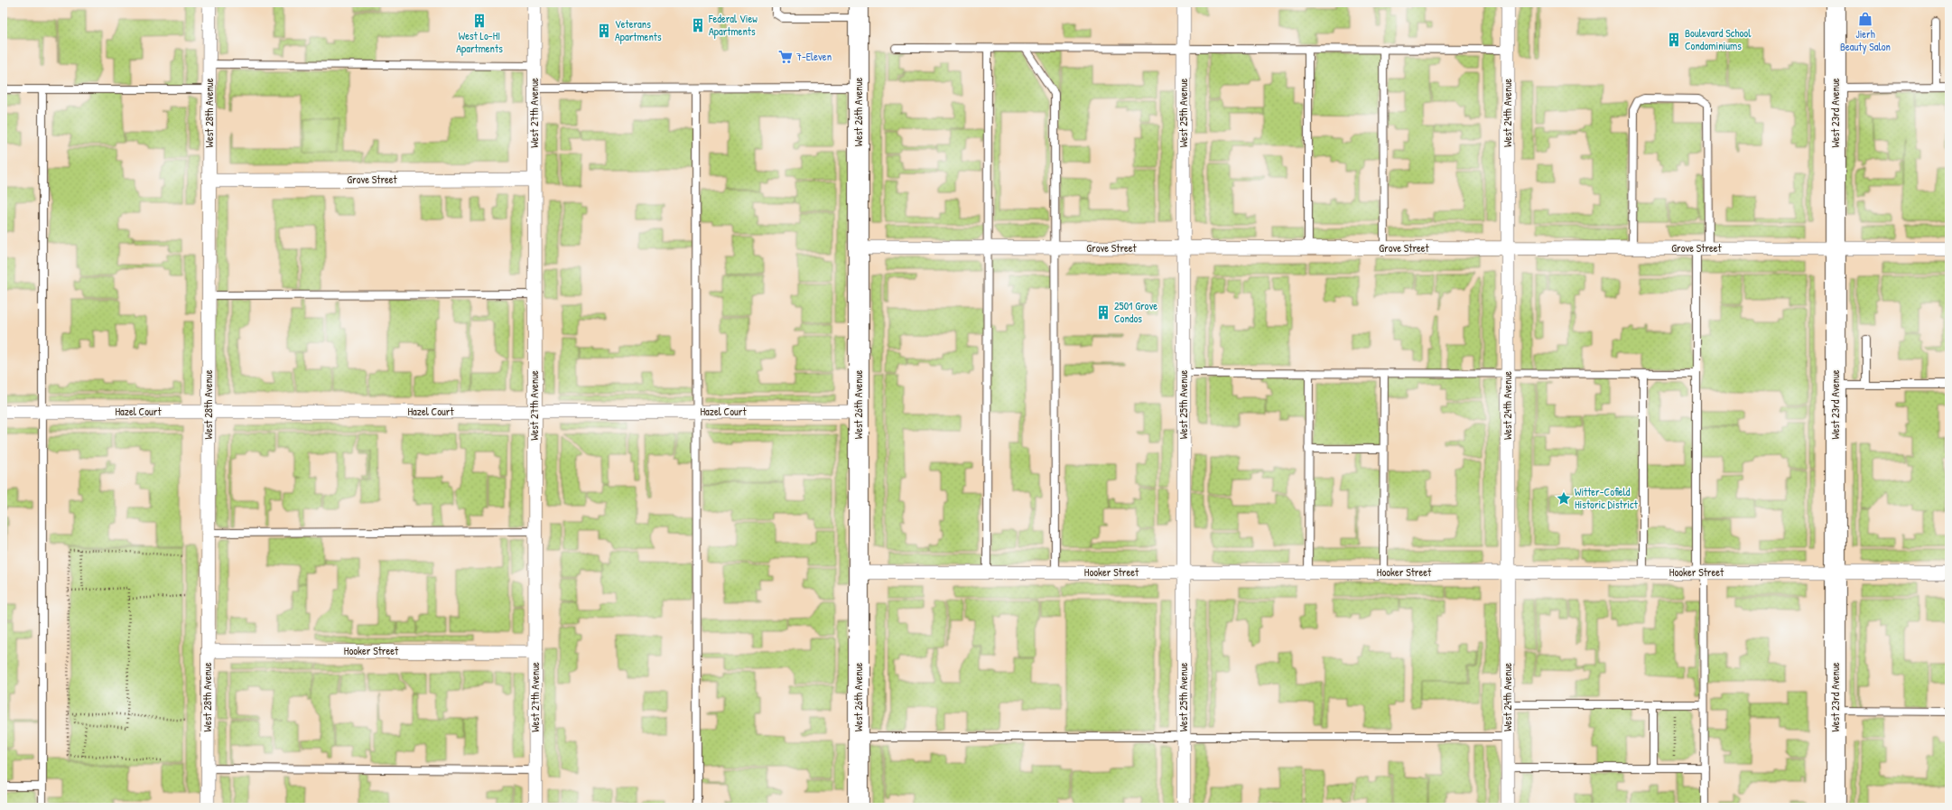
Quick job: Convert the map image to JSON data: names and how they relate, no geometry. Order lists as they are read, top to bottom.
{
  "streets": {
    "street": [
      "West 26th Avenue",
      "West 28th Avenue",
      "West 27th Avenue",
      "West 25th Avenue",
      "West 24th Avenue",
      "West 23rd Avenue",
      "Grove Street",
      "Hazel Court",
      "Hooker Street"
    ]
  },
  "crossings": [
    ["West 26th Avenue", "Grove Street"],
    ["West 26th Avenue", "Hazel Court"],
    ["West 26th Avenue", "Hooker Street"],
    ["West 28th Avenue", "Grove Street"],
    ["West 28th Avenue", "Hazel Court"],
    ["West 28th Avenue", "Hooker Street"],
    ["West 27th Avenue", "Grove Street"],
    ["West 27th Avenue", "Hazel Court"],
    ["West 27th Avenue", "Hooker Street"],
    ["West 25th Avenue", "Grove Street"],
    ["West 25th Avenue", "Hooker Street"],
    ["West 24th Avenue", "Grove Street"],
    ["West 24th Avenue", "Hooker Street"],
    ["West 23rd Avenue", "Grove Street"],
    ["West 23rd Avenue", "Hooker Street"]
  ],
  "places": {
    "shop": ["Jierh Beauty Salon"],
    "building": [
      "West Lo-HI Apartments",
      "Federal View Apartments",
      "Veterans Apartments",
      "Boulevard School Condominiums",
      "2501 Grove Condos"
    ],
    "supermarket": ["7-Eleven"],
    "place": ["Witter-Cofield Historic District"]
  }
}
